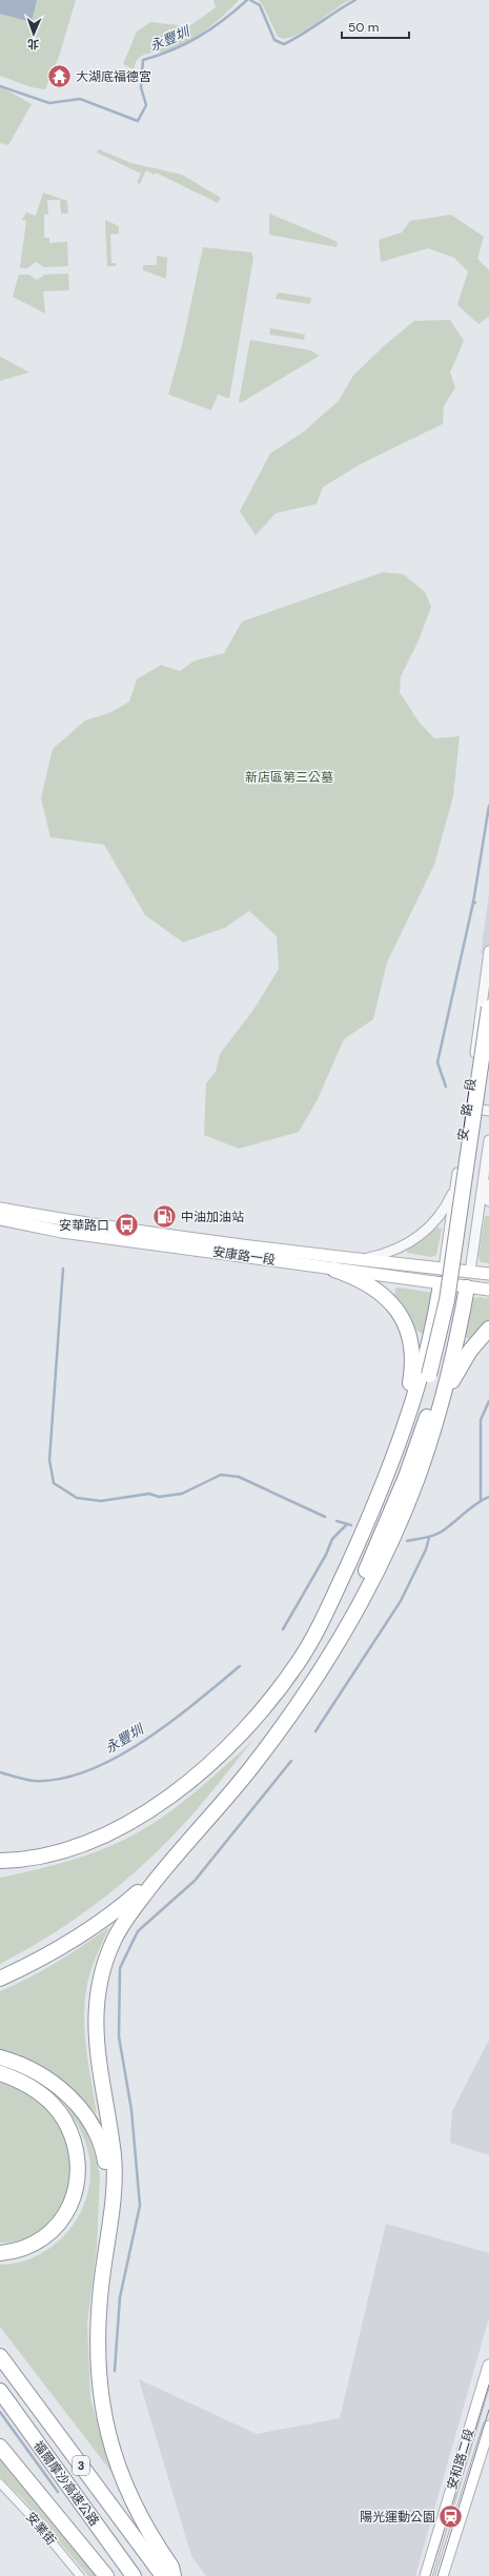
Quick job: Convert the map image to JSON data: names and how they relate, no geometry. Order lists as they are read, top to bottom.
{
  "streets": {
    "highway": ["3", "福爾摩沙高速公路"],
    "main road": ["安康路一段", "安和路二段"],
    "street": ["安一路一段", "安業街"]
  },
  "crossings": [
    ["安一路一段", "安康路一段"]
  ],
  "water": ["永豐圳"],
  "parks": ["新店區第三公墓"],
  "places": {
    "temple": ["大湖底福德宮"],
    "fuel station": ["中油加油站"],
    "bus stop": ["安華路口"],
    "station": ["陽光運動公園"]
  },
  "scale_bar": "50 m",
  "north": "bottom"
}
